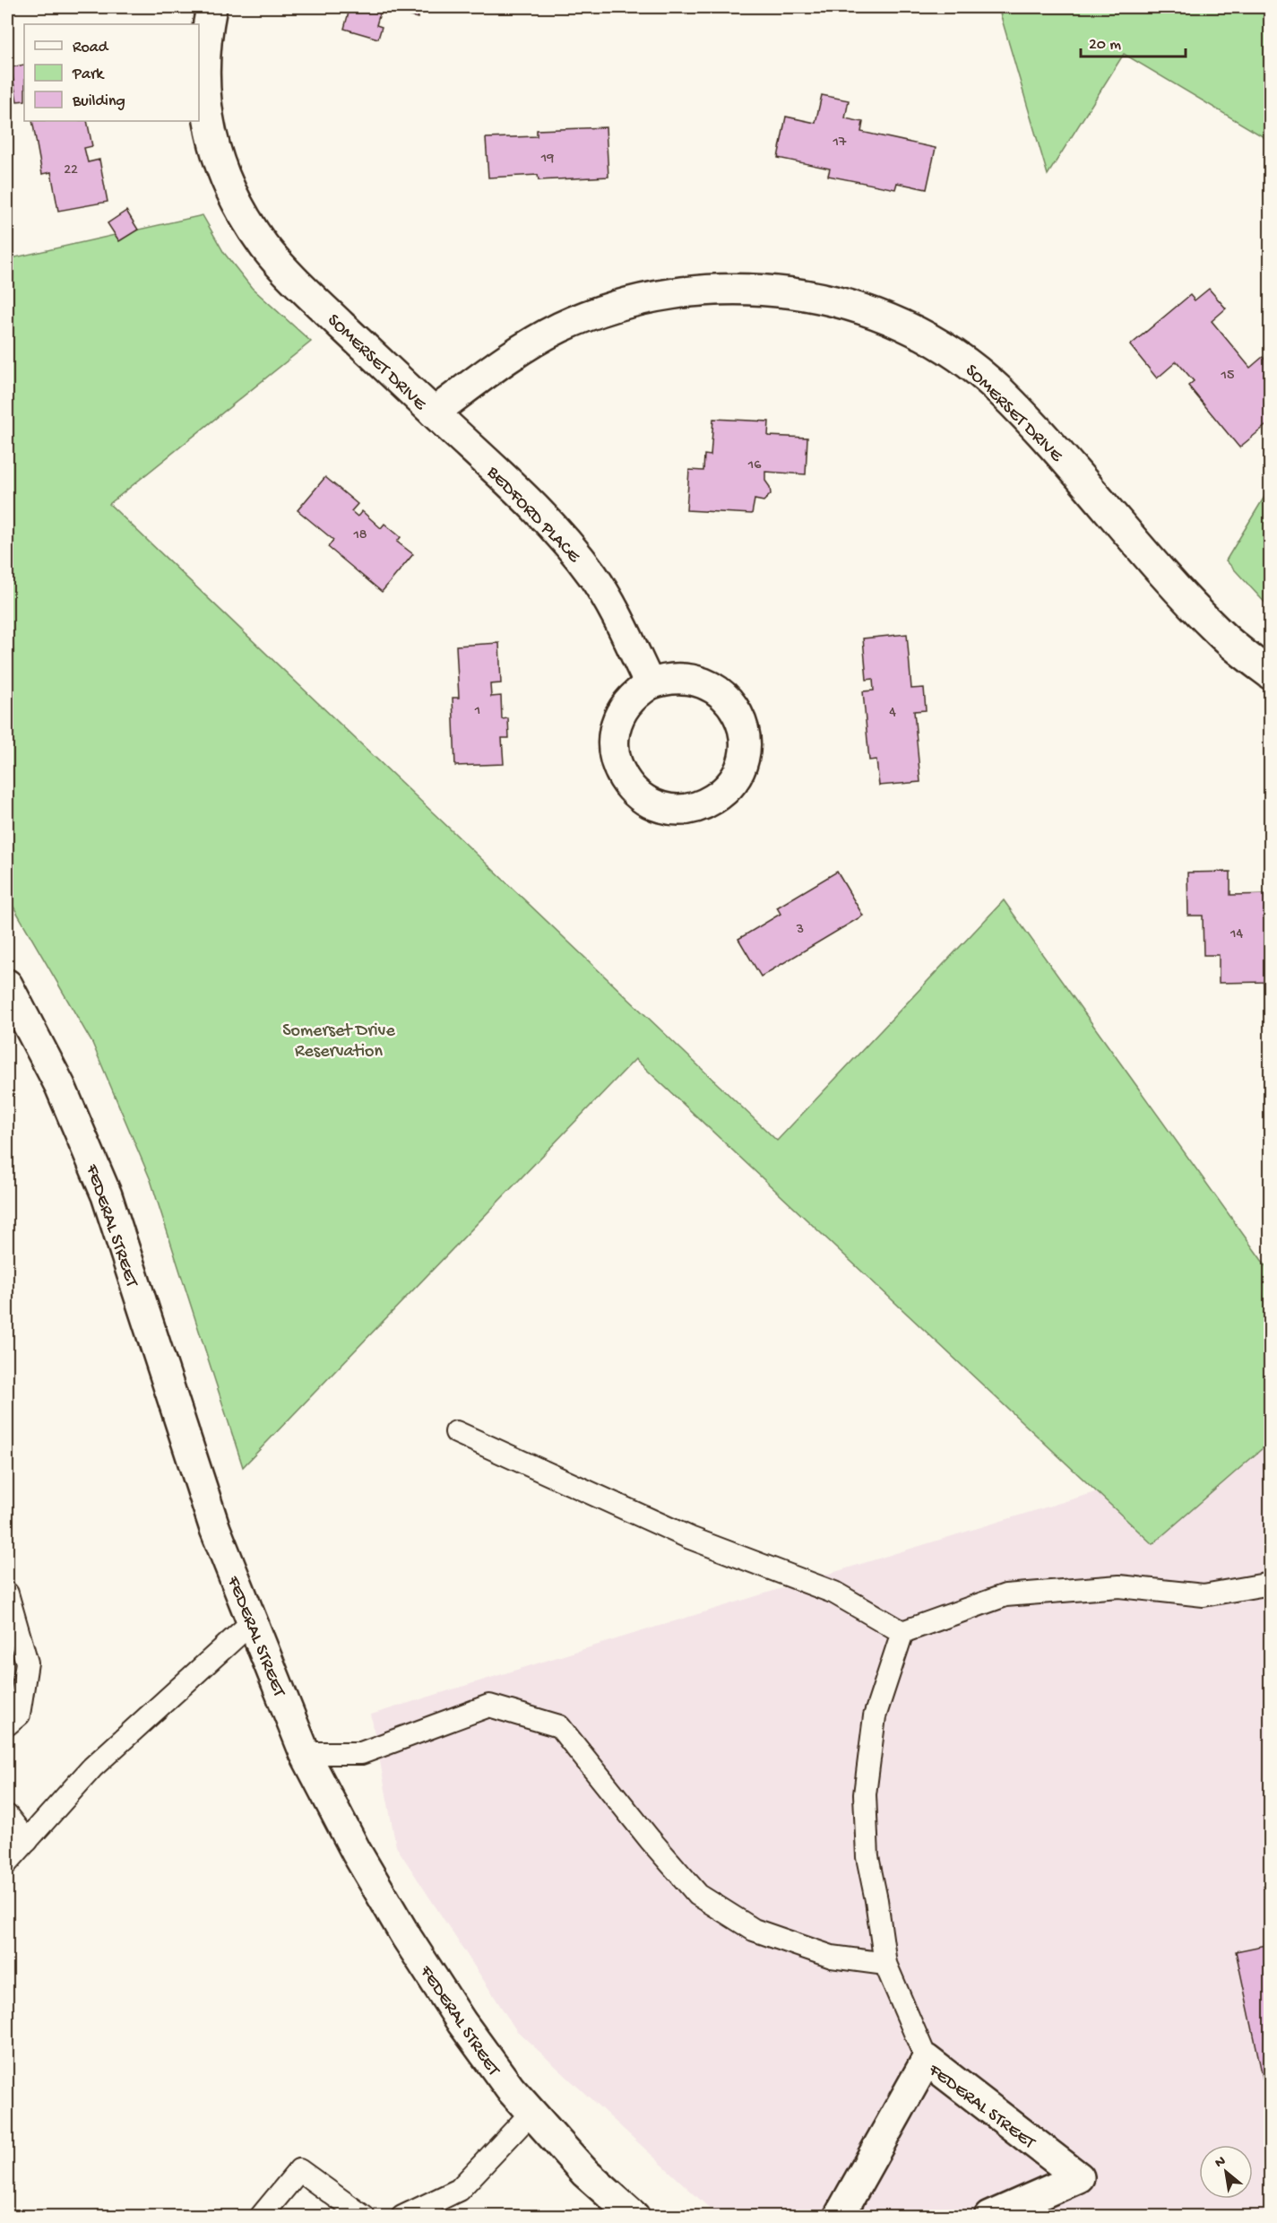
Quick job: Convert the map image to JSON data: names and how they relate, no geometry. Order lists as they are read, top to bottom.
{
  "streets": {
    "street": ["SOMERSET DRIVE", "BEDFORD PLACE", "FEDERAL STREET"]
  },
  "crossings": [
    ["SOMERSET DRIVE", "BEDFORD PLACE"]
  ],
  "parks": ["Somerset Drive Reservation"],
  "house_numbers": [
    "17",
    "19",
    "22",
    "15",
    "16",
    "18",
    "1",
    "4",
    "3",
    "14"
  ],
  "legend": ["Road", "Park", "Building"],
  "scale_bar": "20 m",
  "north": "top left"
}
